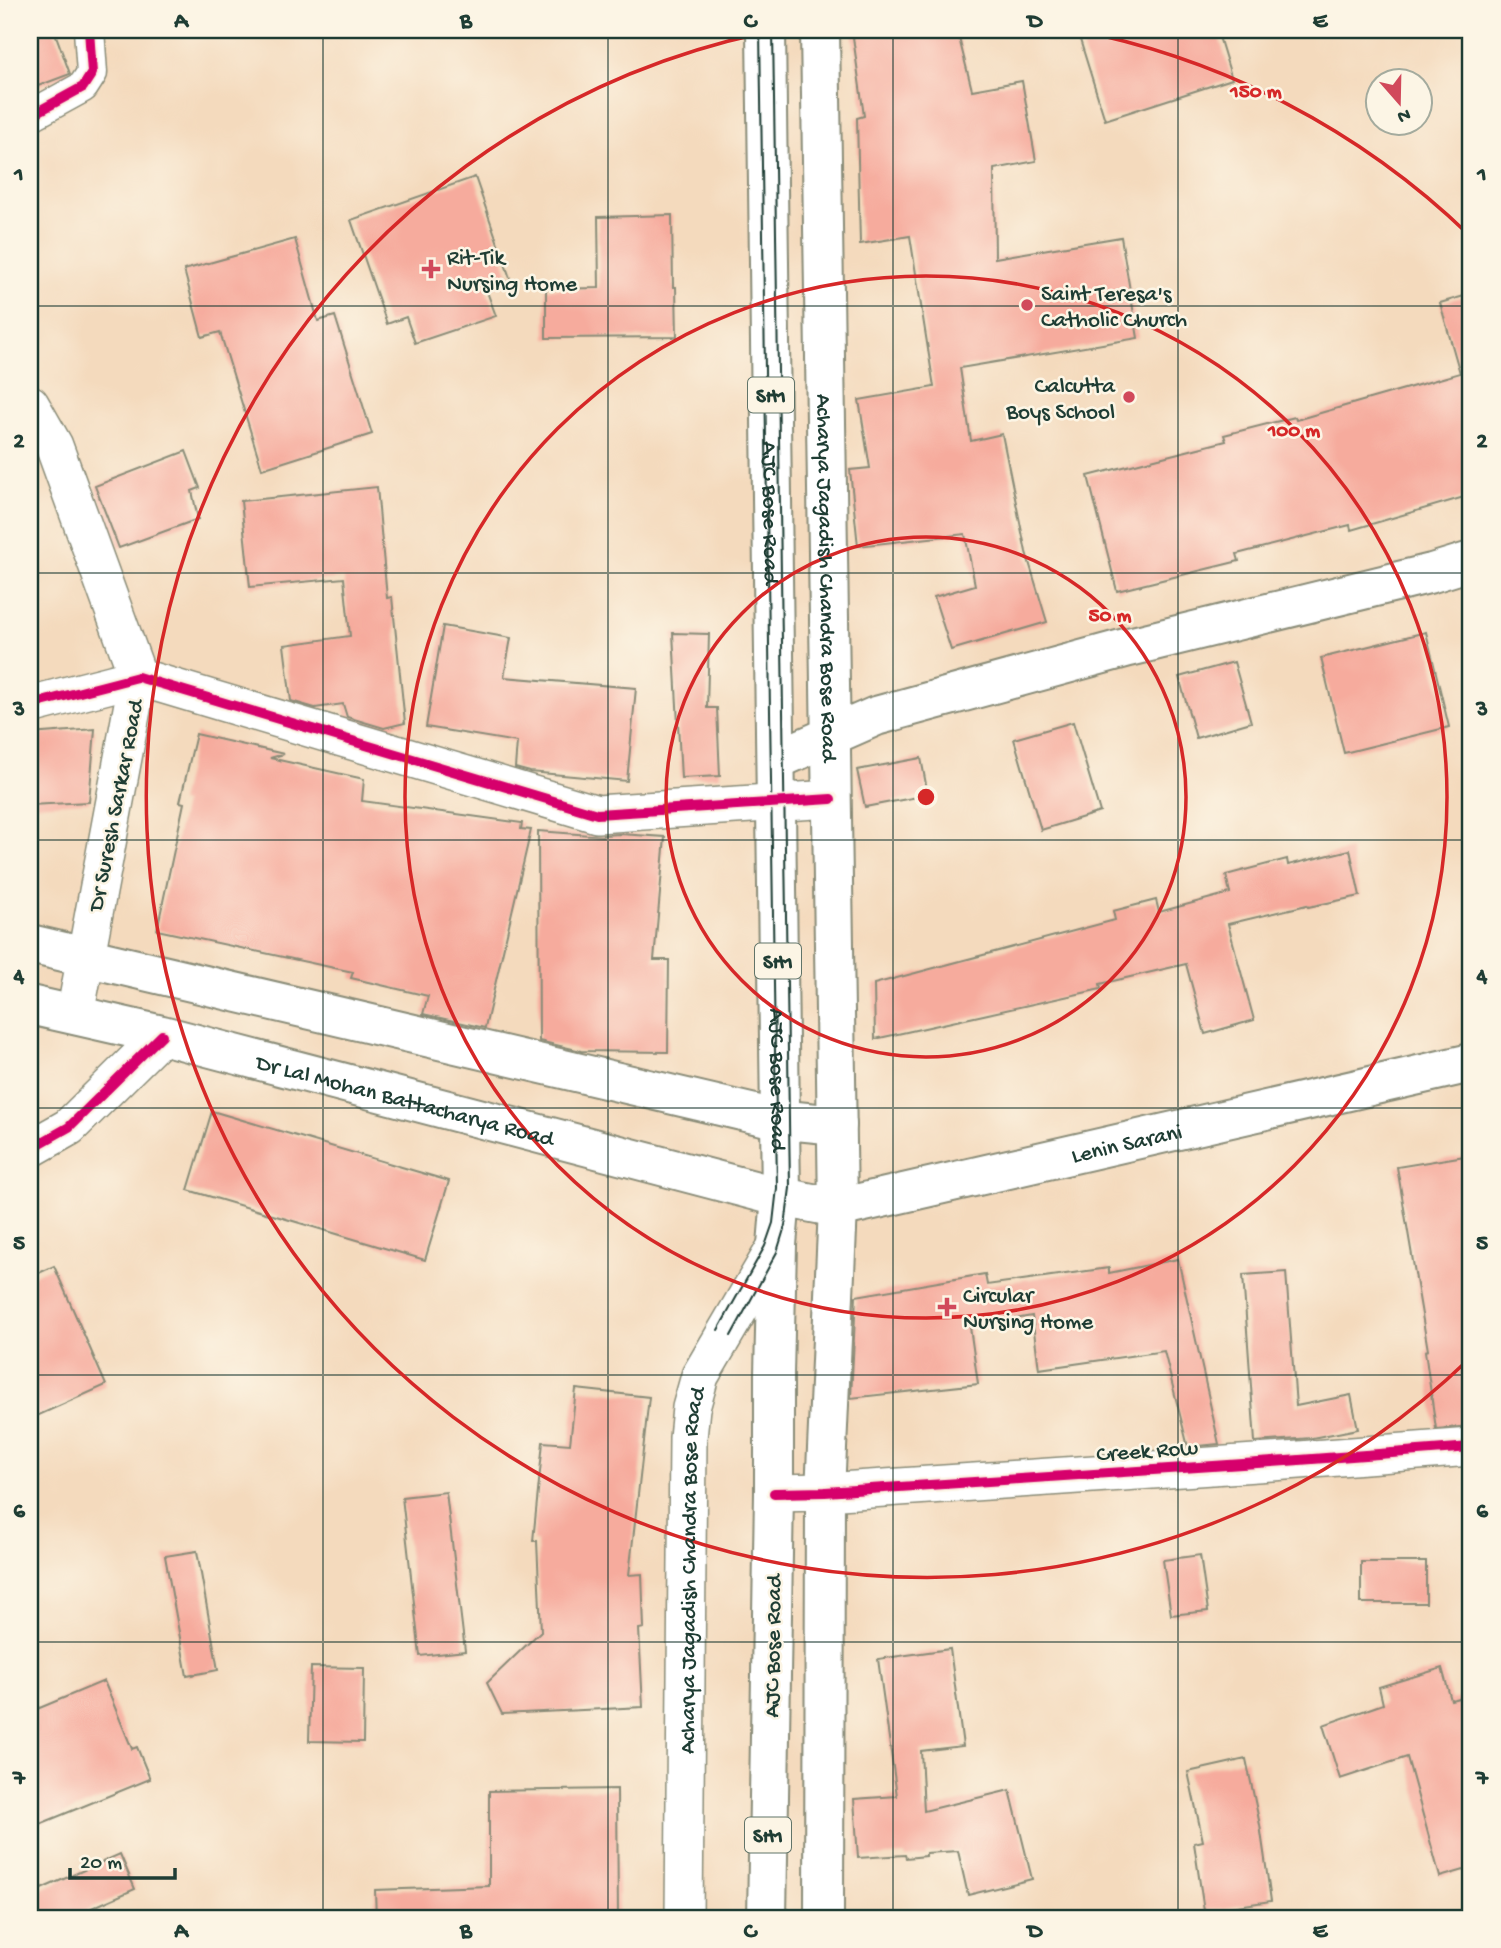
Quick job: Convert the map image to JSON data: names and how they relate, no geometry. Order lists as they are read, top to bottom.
{
  "streets": {
    "main road": [
      "SH1",
      "AJC Bose Road",
      "Acharya Jagadish Chandra Bose Road",
      "Dr Lal Mohan Battacharya Road",
      "Lenin Sarani"
    ],
    "street": ["Dr Suresh Sarkar Road", "Creek Row"]
  },
  "crossings": [
    ["AJC Bose Road", "Acharya Jagadish Chandra Bose Road"],
    ["AJC Bose Road", "Dr Lal Mohan Battacharya Road"],
    ["AJC Bose Road", "Lenin Sarani"],
    ["Acharya Jagadish Chandra Bose Road", "Lenin Sarani"],
    ["Acharya Jagadish Chandra Bose Road", "Creek Row"],
    ["Dr Suresh Sarkar Road", "Dr Lal Mohan Battacharya Road"],
    ["Dr Lal Mohan Battacharya Road", "Lenin Sarani"]
  ],
  "places": {
    "health": ["Rit-Tik Nursing Home", "Circular Nursing Home"],
    "other": ["Saint Teresa's Catholic Church", "Calcutta Boys School"]
  },
  "scale_bar": "20 m",
  "north": "bottom",
  "grid": {
    "columns": [
      "A",
      "B",
      "C",
      "D",
      "E"
    ],
    "rows": [
      "1",
      "2",
      "3",
      "4",
      "5",
      "6",
      "7"
    ]
  },
  "rings": ["150 m", "100 m", "50 m"]
}
